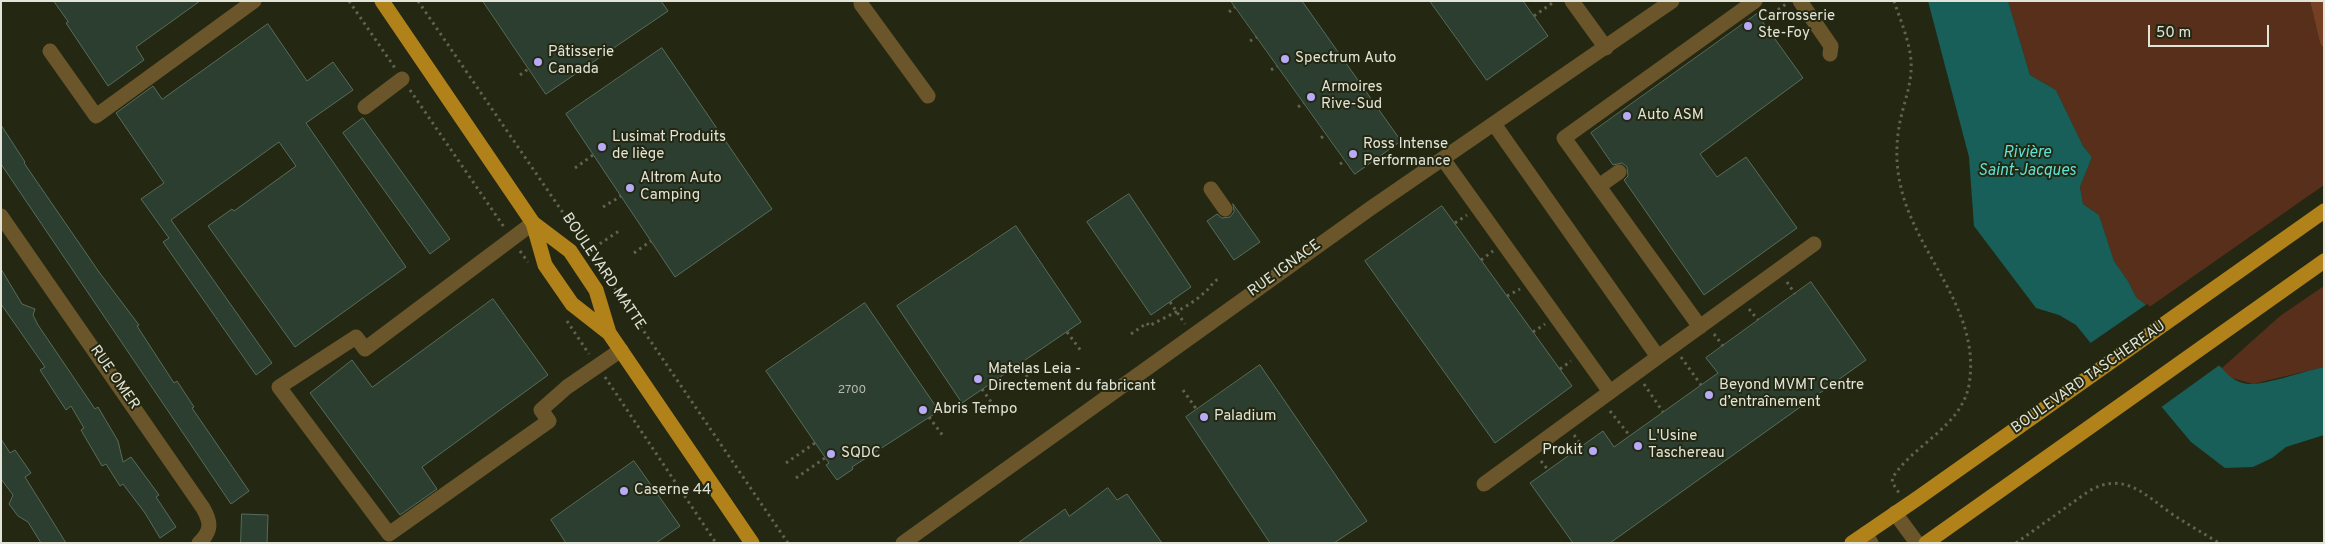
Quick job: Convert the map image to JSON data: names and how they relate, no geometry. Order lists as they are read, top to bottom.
{
  "streets": {
    "main road": ["BOULEVARD MATTE", "BOULEVARD TASCHEREAU"],
    "street": ["RUE IGNACE", "RUE OMER"]
  },
  "water": ["Rivière Saint-Jacques"],
  "places": [
    "Carrosserie Ste-Foy",
    "Spectrum Auto",
    "Pâtisserie Canada",
    "Armoires Rive-Sud",
    "Auto ASM",
    "Lusimat Produits de liège",
    "Ross Intense Performance",
    "Altrom Auto Camping",
    "Matelas Leia - Directement du fabricant",
    "Beyond MVMT Centre d’entraînement",
    "Abris Tempo",
    "Paladium",
    "L'Usine Taschereau",
    "Prokit",
    "SQDC",
    "Caserne 44"
  ],
  "house_numbers": ["2700"],
  "scale_bar": "50 m"
}
